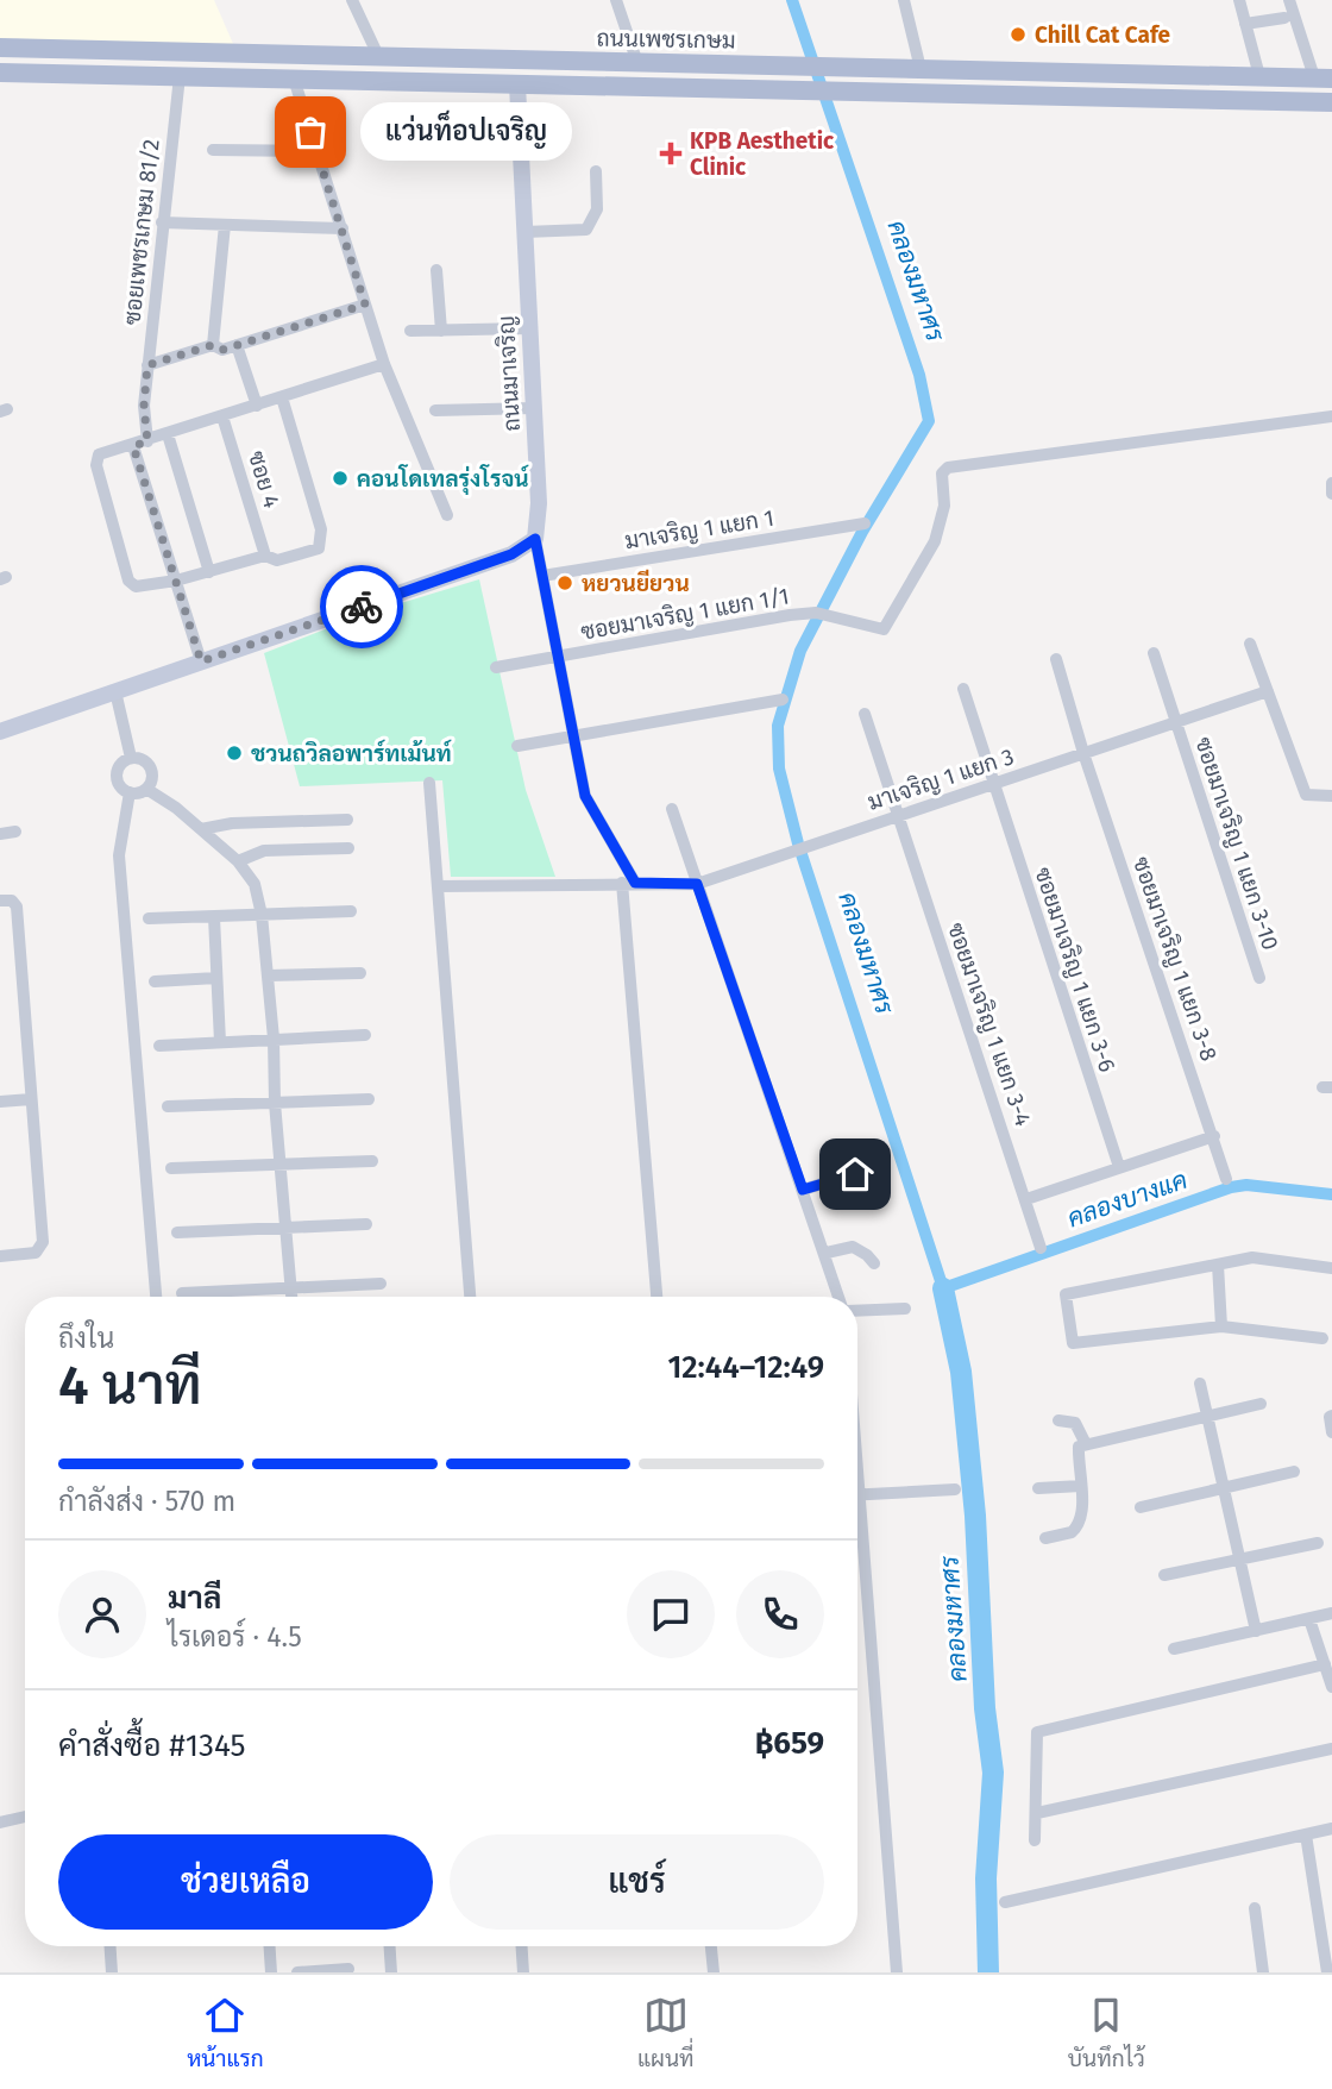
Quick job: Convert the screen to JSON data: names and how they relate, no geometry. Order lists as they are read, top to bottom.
{
  "streets": {
    "main road": ["ถนนเพชรเกษม", "ถนนมาเจริญ"],
    "street": [
      "ซอยเพชรเกษม 81/2",
      "ซอย 4",
      "มาเจริญ 1 แยก 1",
      "ซอยมาเจริญ 1 แยก 1/1",
      "มาเจริญ 1 แยก 3",
      "ซอยมาเจริญ 1 แยก 3-10",
      "ซอยมาเจริญ 1 แยก 3-8",
      "ซอยมาเจริญ 1 แยก 3-6",
      "ซอยมาเจริญ 1 แยก 3-4"
    ]
  },
  "crossings": [
    ["มาเจริญ 1 แยก 3", "ซอยมาเจริญ 1 แยก 3-10"],
    ["มาเจริญ 1 แยก 3", "ซอยมาเจริญ 1 แยก 3-8"],
    ["มาเจริญ 1 แยก 3", "ซอยมาเจริญ 1 แยก 3-6"],
    ["มาเจริญ 1 แยก 3", "ซอยมาเจริญ 1 แยก 3-4"]
  ],
  "water": ["คลองมหาศร", "คลองบางแค"],
  "places": {
    "other": [
      "Chill Cat Cafe",
      "แว่นท็อปเจริญ",
      "คอนโดเทลรุ่งโรจน์",
      "หยวนยียวน",
      "ชวนถวิลอพาร์ทเม้นท์"
    ],
    "health": ["KPB Aesthetic Clinic"]
  },
  "page": {
    "bubble": "แว่นท็อปเจริญ",
    "heading": ["4 นาที", "ถึงใน", "12:44–12:49"],
    "panel": [
      "มาลี",
      "ไรเดอร์ · 4.5",
      "คำสั่งซื้อ #1345",
      "฿659"
    ],
    "bar": "กำลังส่ง · 570 m",
    "buttons": ["ช่วยเหลือ", "แชร์"],
    "tabs": ["หน้าแรก", "แผนที่", "บันทึกไว้"]
  }
}
